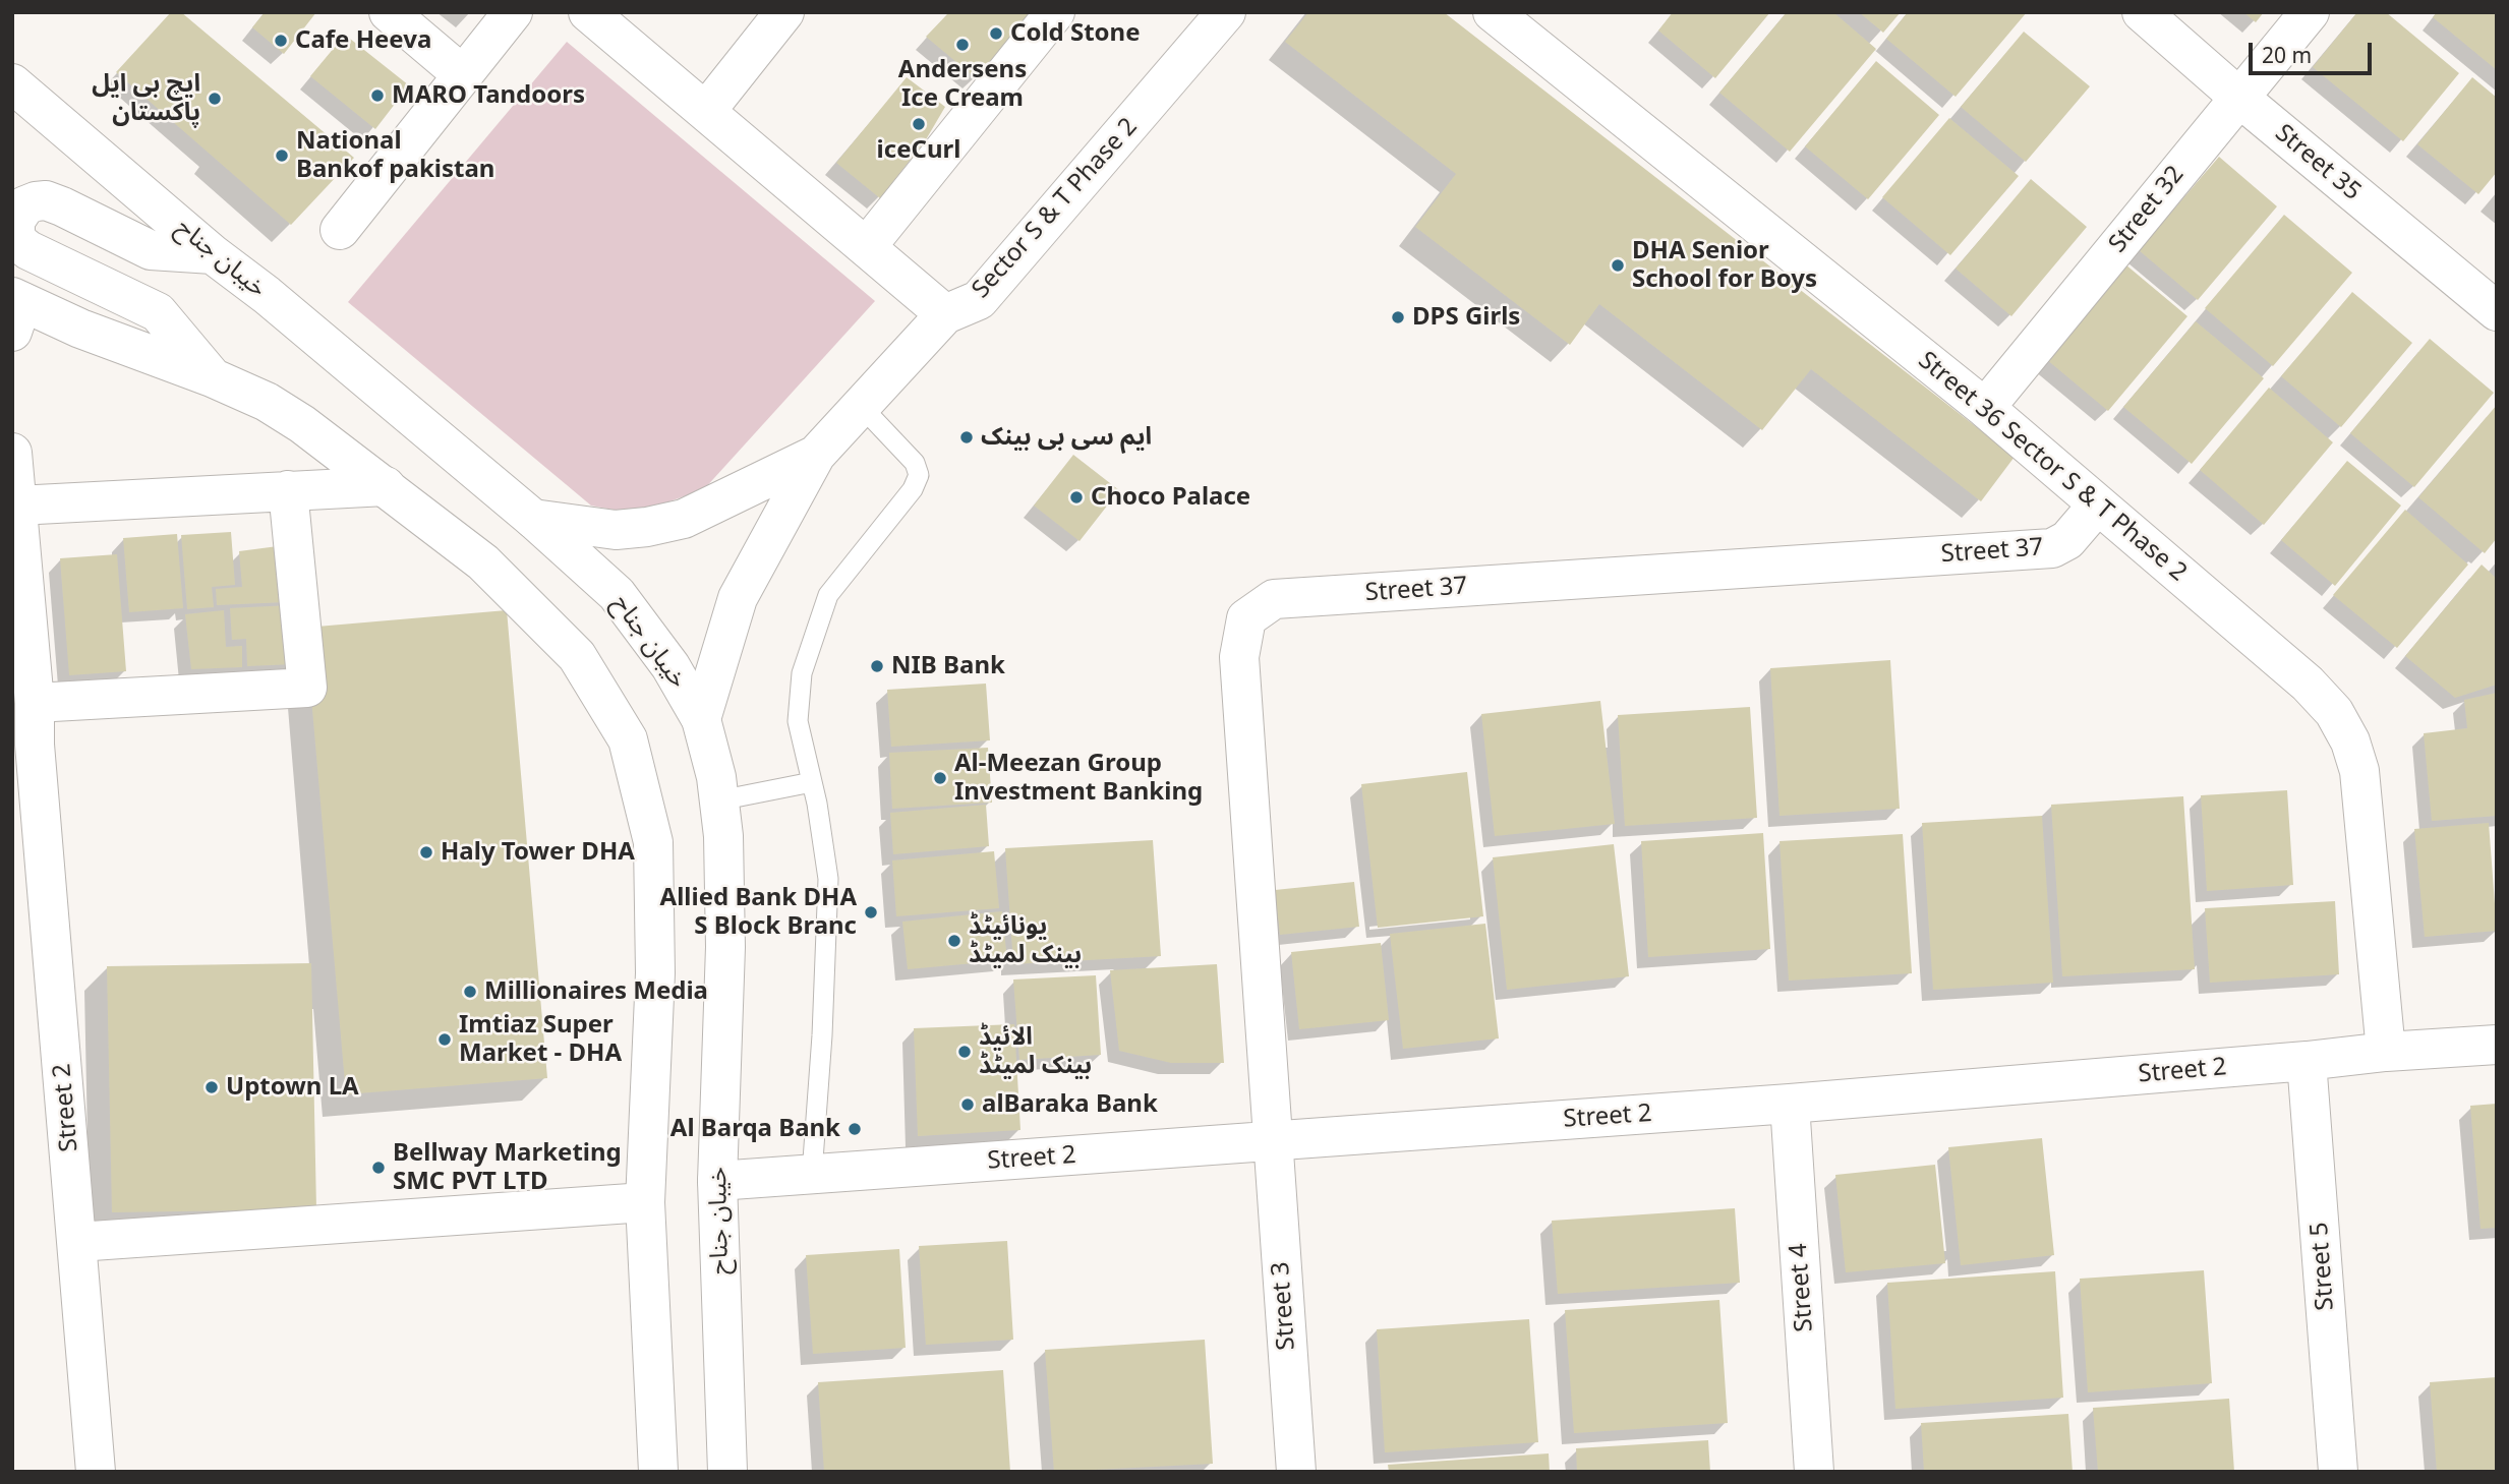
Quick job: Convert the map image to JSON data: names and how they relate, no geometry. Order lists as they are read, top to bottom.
{
  "streets": {
    "street": [
      "Street 35",
      "Sector S & T Phase 2",
      "Street 32",
      "خیبان جناح",
      "Street 36 Sector S & T Phase 2",
      "Street 37",
      "Street 2",
      "Street 5",
      "Street 4",
      "Street 3"
    ]
  },
  "crossings": [
    ["Street 35", "Street 32"],
    ["Sector S & T Phase 2", "خیبان جناح"],
    ["Street 32", "Street 36 Sector S & T Phase 2"],
    ["خیبان جناح", "Street 2"],
    ["Street 36 Sector S & T Phase 2", "Street 37"],
    ["Street 36 Sector S & T Phase 2", "Street 2"],
    ["Street 37", "Street 2"],
    ["Street 37", "Street 3"],
    ["Street 2", "Street 5"],
    ["Street 2", "Street 4"],
    ["Street 2", "Street 3"]
  ],
  "places": [
    "Cold Stone",
    "Cafe Heeva",
    "Andersens Ice Cream",
    "MARO Tandoors",
    "ایچ بی ایل پاکستان",
    "iceCurl",
    "National Bankof pakistan",
    "DHA Senior School for Boys",
    "DPS Girls",
    "ایم سی بی بینک",
    "Choco Palace",
    "NIB Bank",
    "Al-Meezan Group Investment Banking",
    "Haly Tower DHA",
    "Allied Bank DHA S Block Branc",
    "یونائیٹڈ بینک لمیٹڈ",
    "Millionaires Media",
    "Imtiaz Super Market - DHA",
    "الائیڈ بینک لمیٹڈ",
    "Uptown LA",
    "alBaraka Bank",
    "Al Barqa Bank",
    "Bellway Marketing SMC PVT LTD"
  ],
  "scale_bar": "20 m"
}
